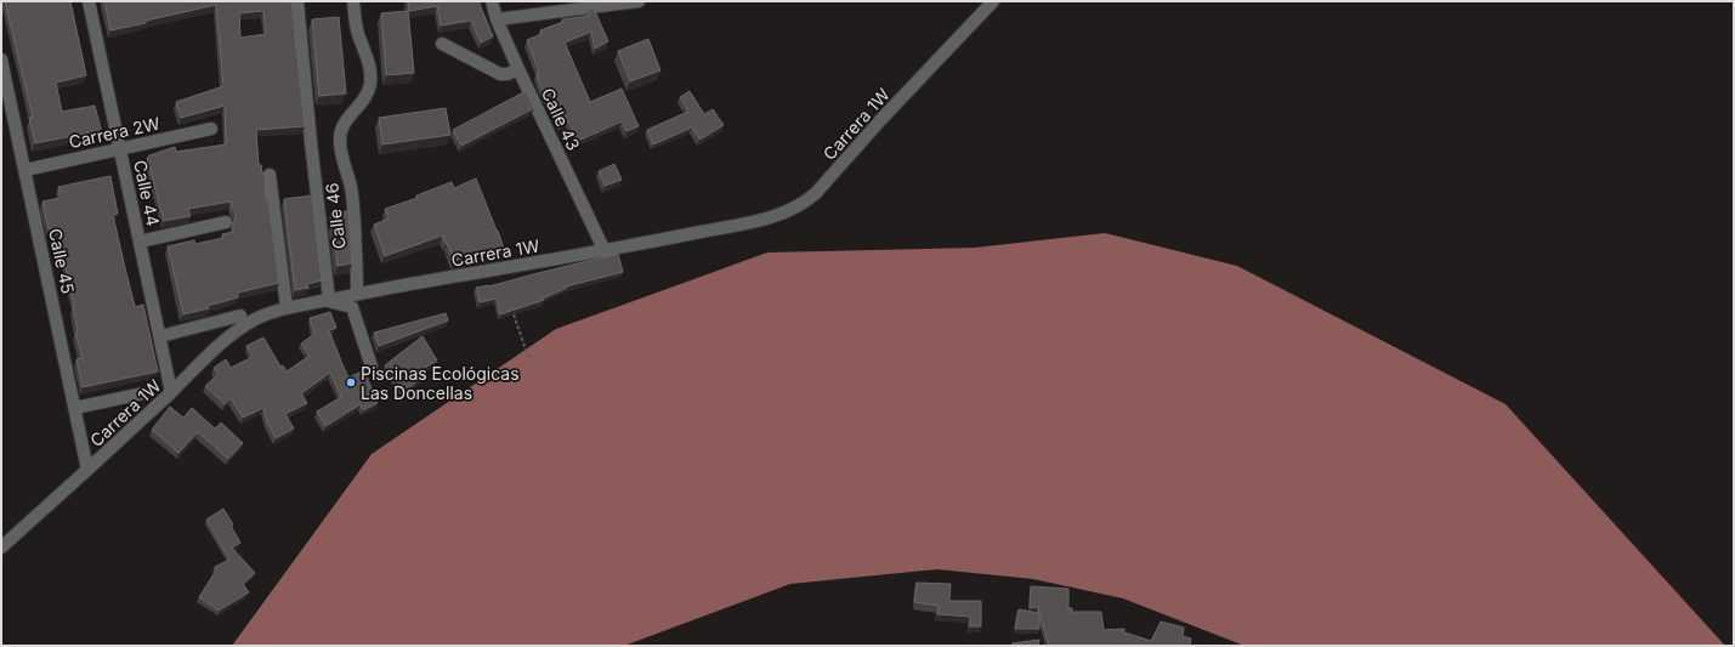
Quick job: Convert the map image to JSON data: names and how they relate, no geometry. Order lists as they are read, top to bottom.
{
  "streets": {
    "street": [
      "Calle 43",
      "Carrera 1W",
      "Carrera 2W",
      "Calle 44",
      "Calle 46",
      "Calle 45"
    ]
  },
  "crossings": [
    ["Calle 43", "Carrera 1W"],
    ["Carrera 1W", "Calle 44"],
    ["Carrera 1W", "Calle 46"],
    ["Carrera 1W", "Calle 45"],
    ["Carrera 2W", "Calle 44"],
    ["Carrera 2W", "Calle 45"]
  ],
  "places": ["Piscinas Ecológicas Las Doncellas"]
}
